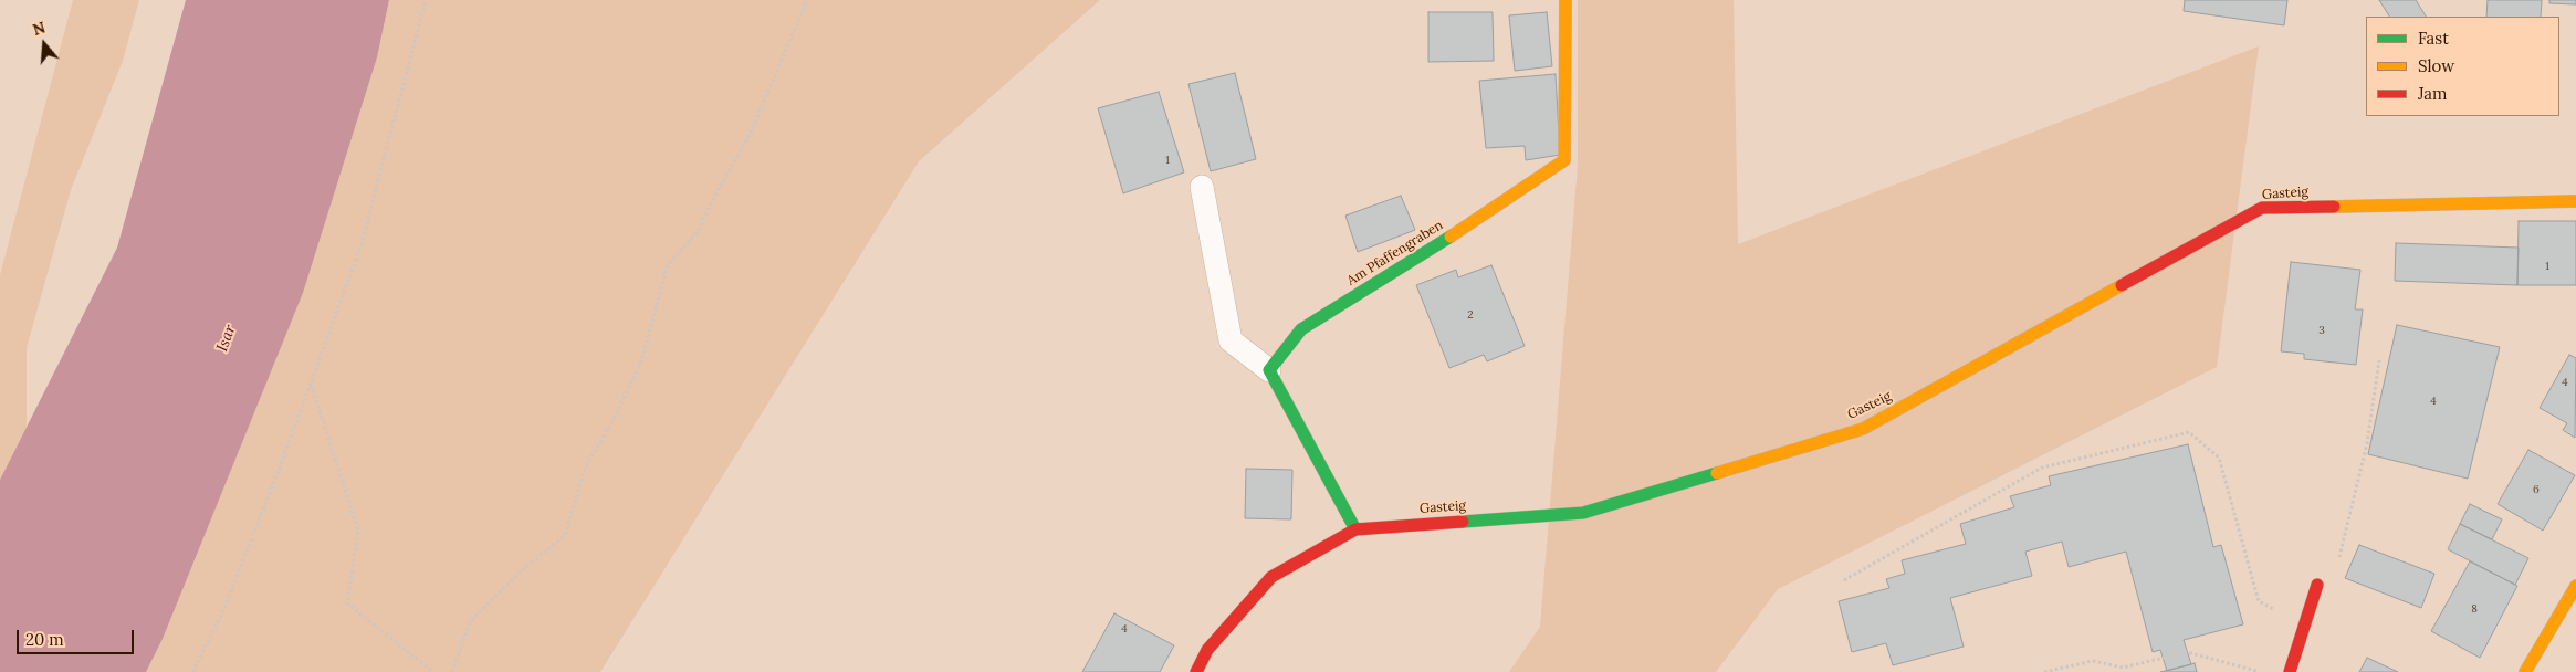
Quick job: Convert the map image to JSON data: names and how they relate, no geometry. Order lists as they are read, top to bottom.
{
  "streets": {
    "street": ["Gasteig", "Am Pfaffengraben"]
  },
  "water": ["Isar"],
  "house_numbers": [
    "1",
    "1",
    "2",
    "3",
    "4",
    "4",
    "6",
    "8",
    "4"
  ],
  "legend": ["Fast", "Slow", "Jam"],
  "scale_bar": "20 m",
  "north": "top"
}
